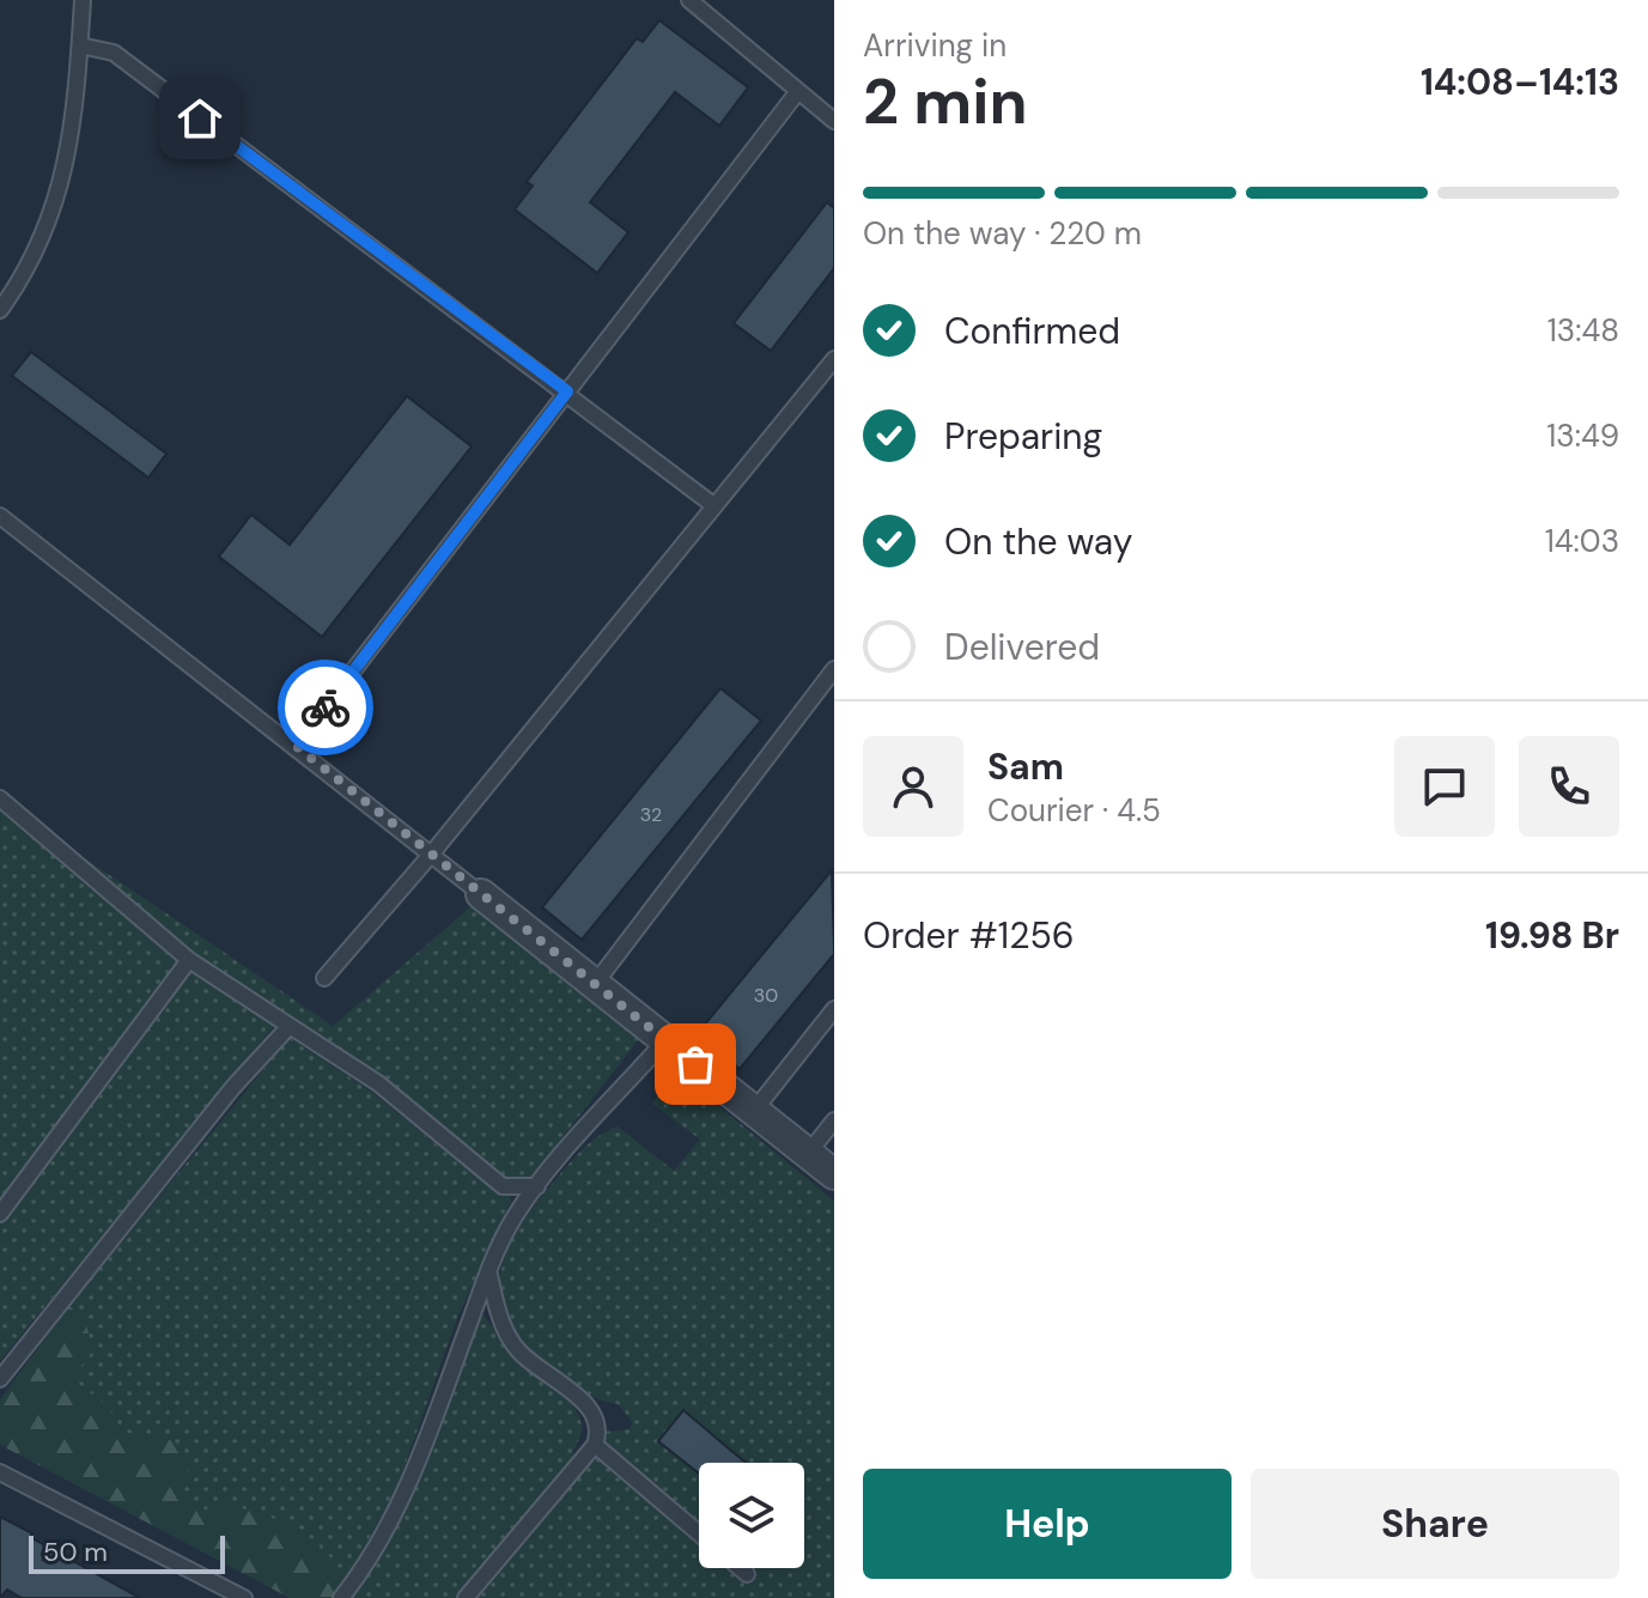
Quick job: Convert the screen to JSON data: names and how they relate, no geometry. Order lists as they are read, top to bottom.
{
  "house_numbers": ["32", "30"],
  "scale_bar": "50 m",
  "page": {
    "heading": ["2 min", "Arriving in", "14:08–14:13"],
    "panel": [
      "Sam",
      "Courier · 4.5",
      "Order #1256",
      "19.98 Br"
    ],
    "bar": "On the way · 220 m",
    "list": [
      ["Confirmed", "13:48"],
      ["Preparing", "13:49"],
      ["On the way", "14:03"],
      "Delivered"
    ],
    "buttons": ["Help", "Share"],
    "scale": "50 m"
  }
}
